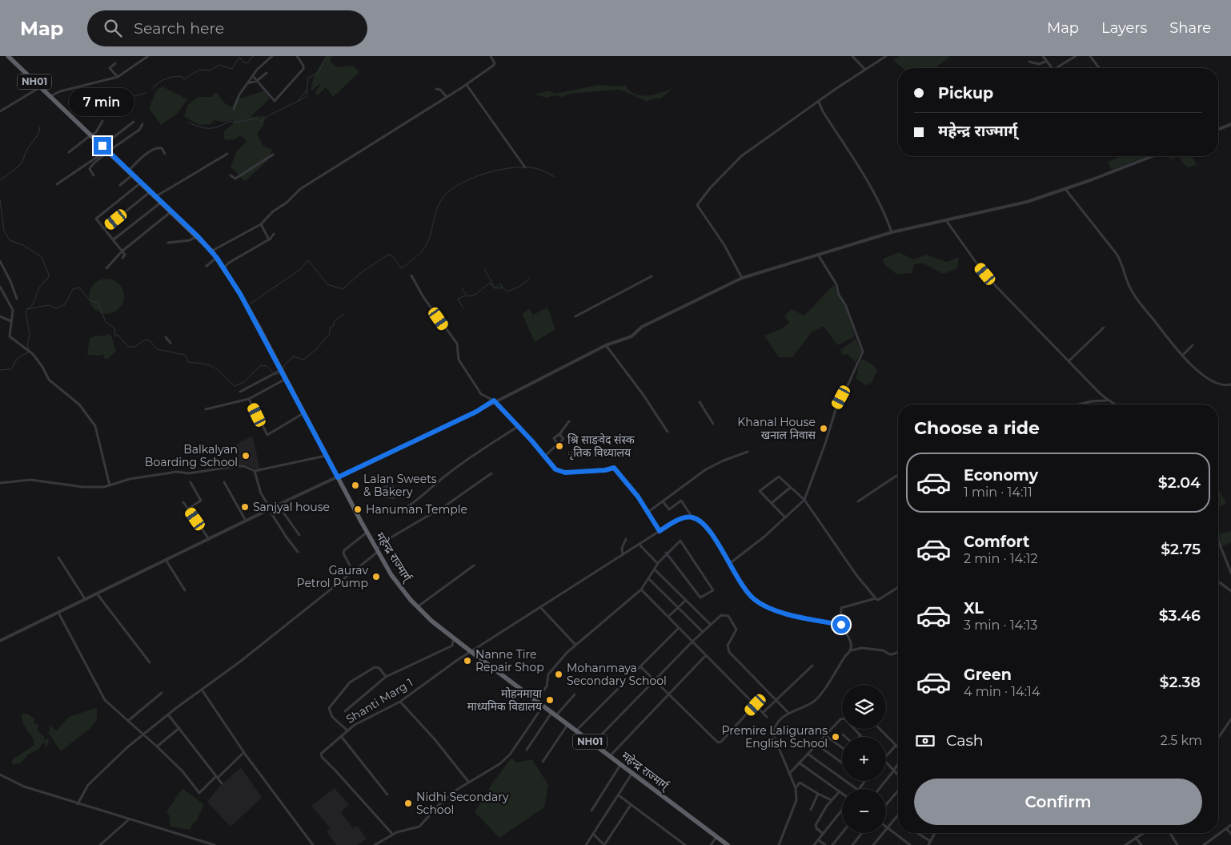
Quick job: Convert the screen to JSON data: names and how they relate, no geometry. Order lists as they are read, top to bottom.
{
  "streets": {
    "highway": ["NH01", "महेन्द्र राज्मार्ग्"],
    "street": ["Shanti Marg 1"]
  },
  "crossings": [
    ["महेन्द्र राज्मार्ग्", "Shanti Marg 1"]
  ],
  "places": [
    "Khanal House खनाल निवास",
    "श्रि साङ्वेद संस्क ृतिक विध्यालय",
    "Balkalyan Boarding School",
    "Lalan Sweets & Bakery",
    "Sanjyal house",
    "Hanuman Temple",
    "Gaurav Petrol Pump",
    "Nanne Tire Repair Shop",
    "Mohanmaya Secondary School",
    "मोहनमाया माध्यमिक विद्यालय",
    "Premire Laligurans English School",
    "Nidhi Secondary School"
  ],
  "page": {
    "header": "Map",
    "search": "Search here",
    "nav": ["Map", "Layers", "Share"],
    "banner": ["Pickup", "महेन्द्र राज्मार्ग्"],
    "bubble": "7 min",
    "heading": "Choose a ride",
    "list": [
      {
        "name": "Economy",
        "note": "1 min · 14:11",
        "value": "$2.04"
      },
      {
        "name": "Comfort",
        "note": "2 min · 14:12",
        "value": "$2.75"
      },
      {
        "name": "XL",
        "note": "3 min · 14:13",
        "value": "$3.46"
      },
      {
        "name": "Green",
        "note": "4 min · 14:14",
        "value": "$2.38"
      }
    ],
    "map_buttons": ["+", "−"],
    "pay": ["Cash", "2.5 km"],
    "buttons": "Confirm"
  }
}
